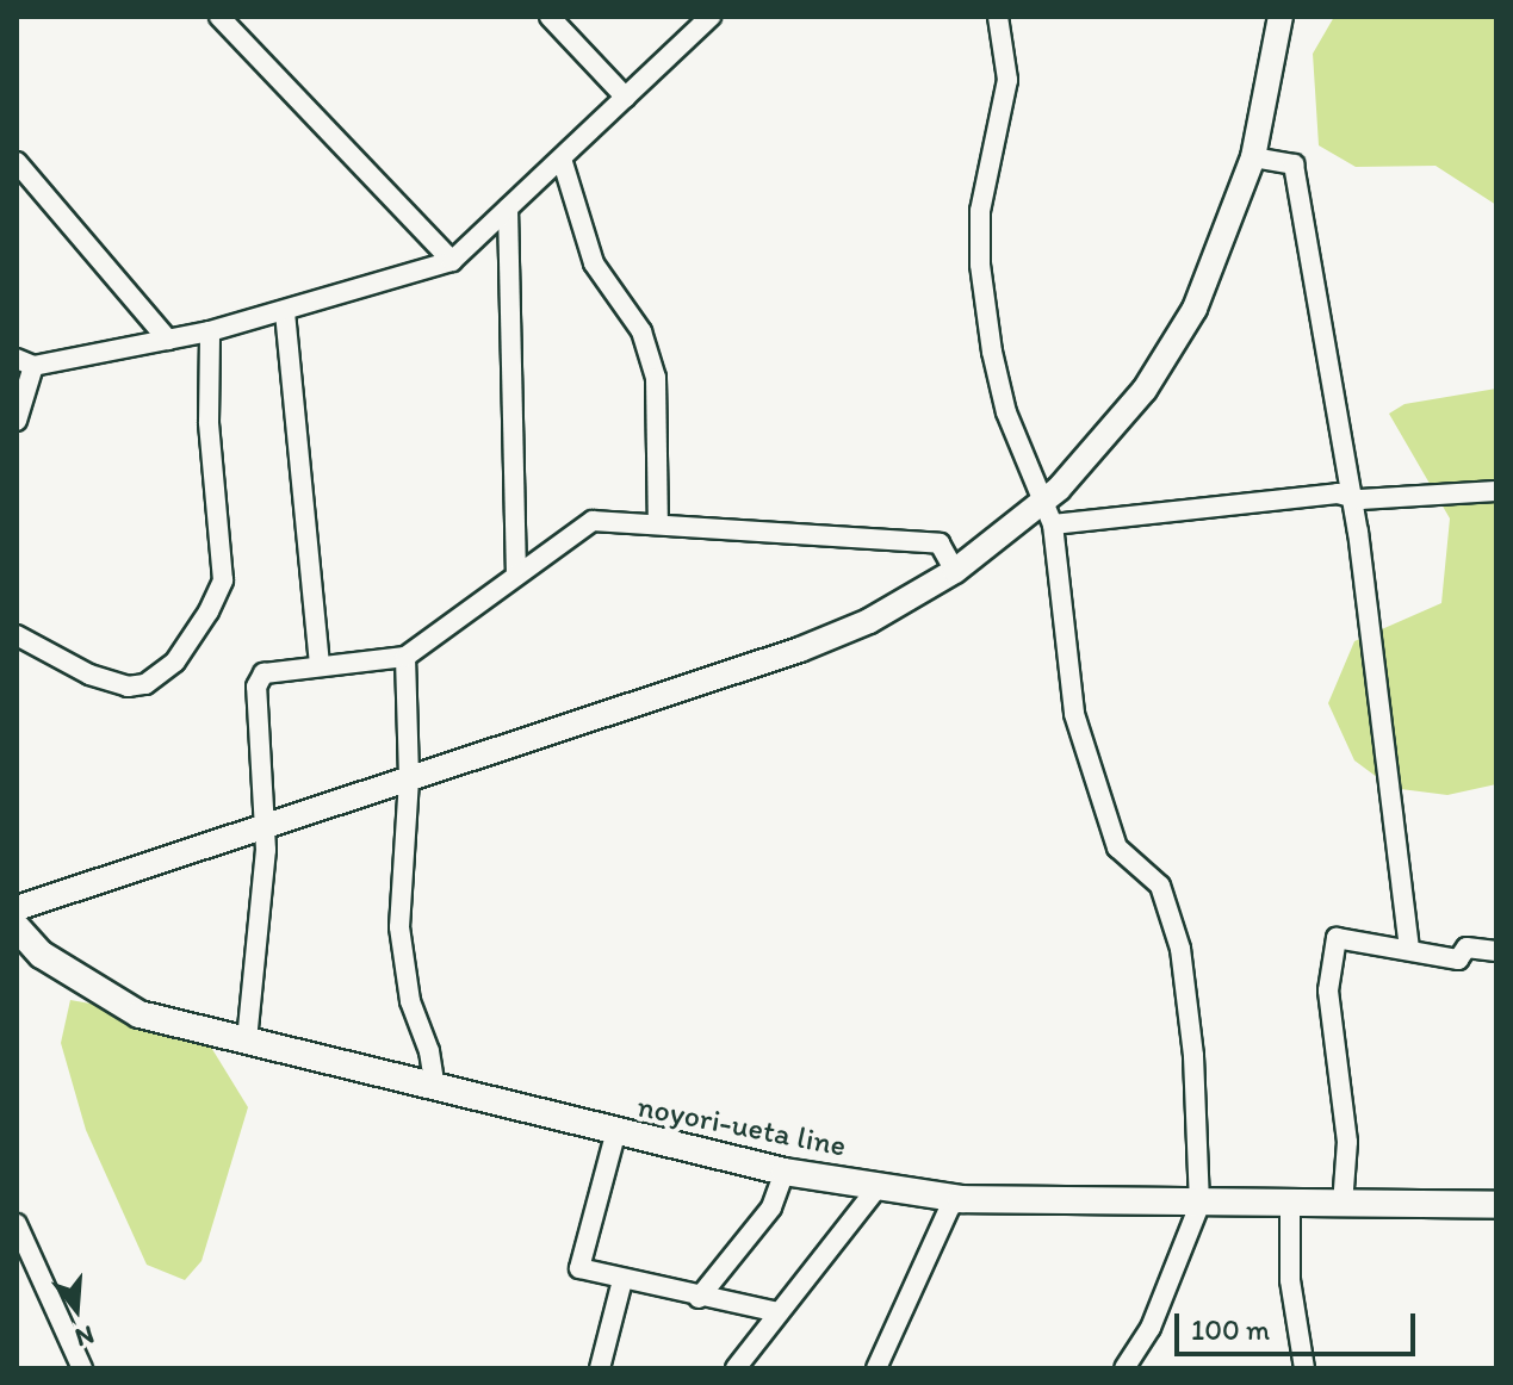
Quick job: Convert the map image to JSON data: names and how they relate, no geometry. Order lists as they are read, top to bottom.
{
  "streets": {
    "main road": ["noyori-ueta line"]
  },
  "scale_bar": "100 m",
  "north": "bottom"
}
